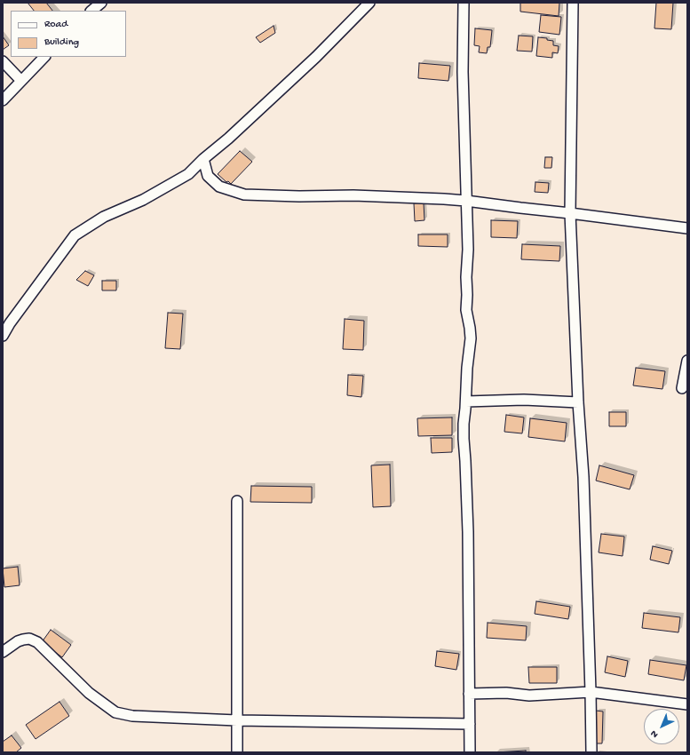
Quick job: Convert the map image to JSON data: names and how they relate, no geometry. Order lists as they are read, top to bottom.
{
  "legend": ["Road", "Building"],
  "north": "bottom left"
}
